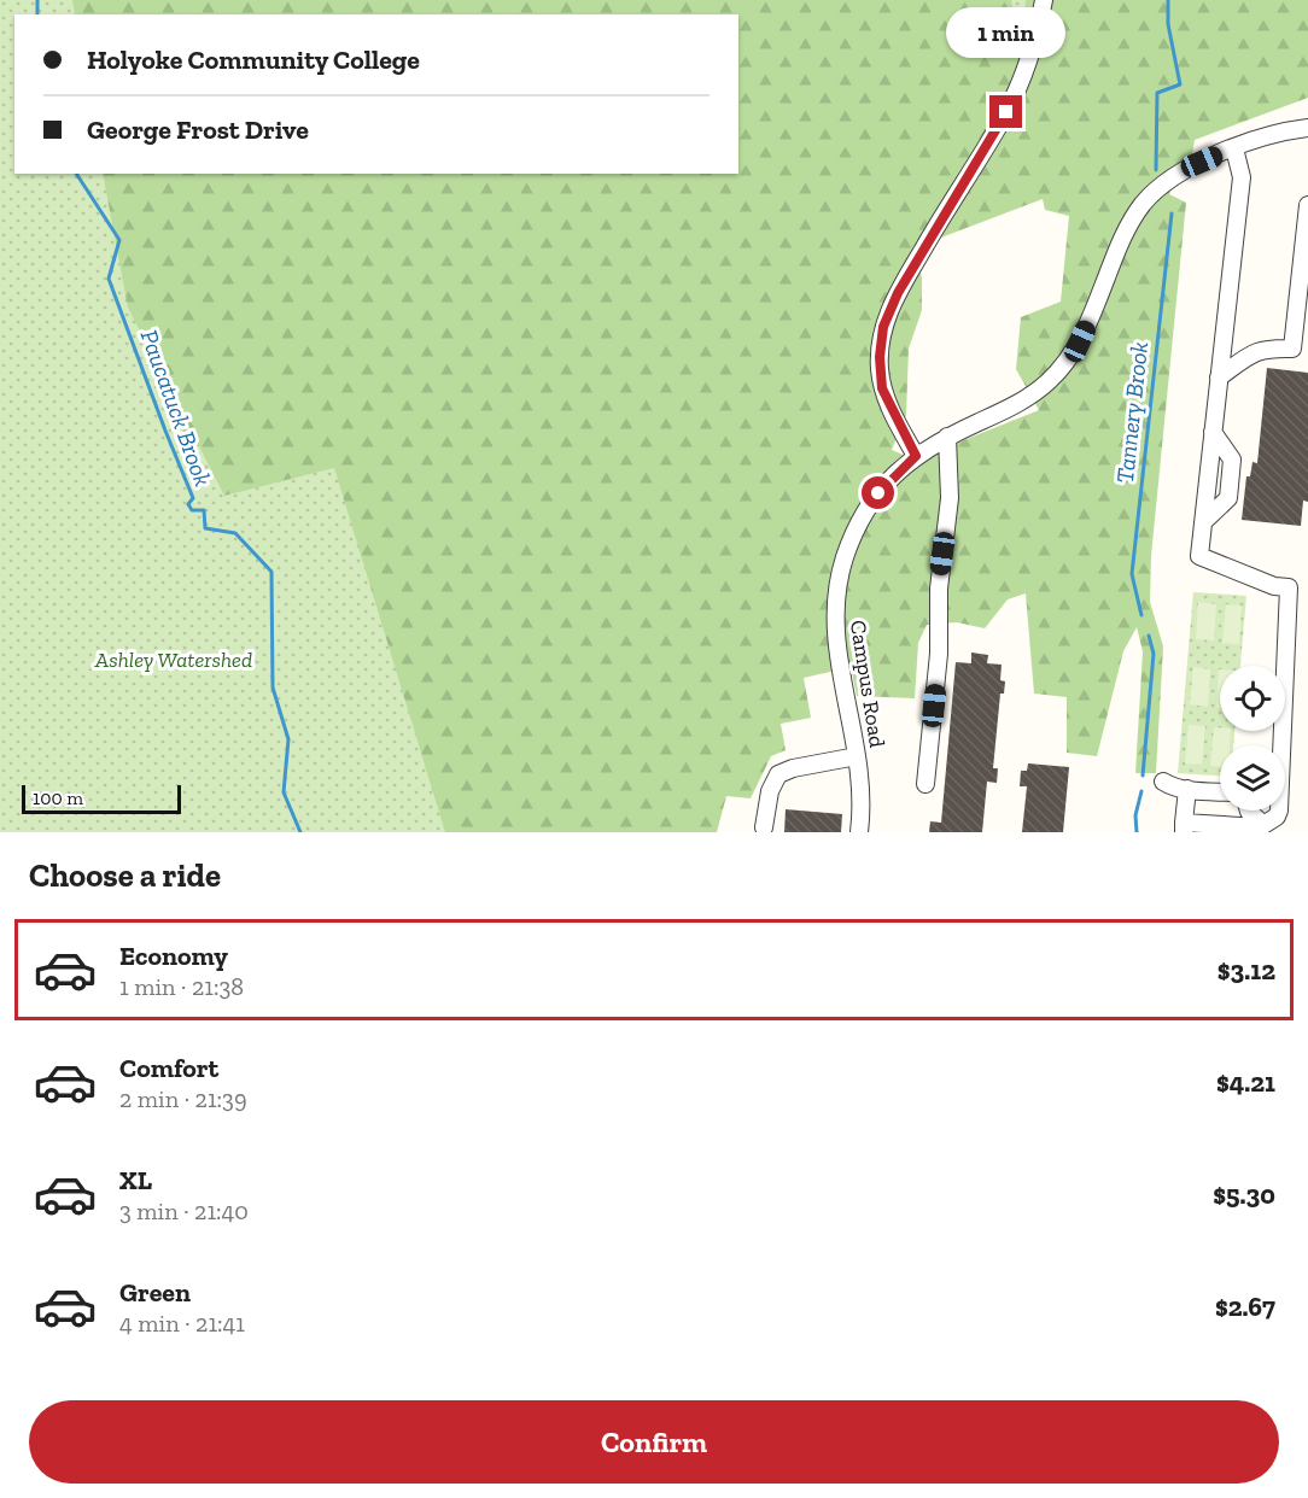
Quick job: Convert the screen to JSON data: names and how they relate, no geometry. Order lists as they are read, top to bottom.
{
  "streets": {
    "street": ["Campus Road"]
  },
  "water": ["Paucatuck Brook", "Tannery Brook"],
  "parks": ["Ashley Watershed"],
  "scale_bar": "100 m",
  "page": {
    "bubble": "1 min",
    "banner": ["Holyoke Community College", "George Frost Drive"],
    "scale": "100 m",
    "heading": "Choose a ride",
    "list": [
      {
        "name": "Economy",
        "note": "1 min · 21:38",
        "value": "$3.12"
      },
      {
        "name": "Comfort",
        "note": "2 min · 21:39",
        "value": "$4.21"
      },
      {
        "name": "XL",
        "note": "3 min · 21:40",
        "value": "$5.30"
      },
      {
        "name": "Green",
        "note": "4 min · 21:41",
        "value": "$2.67"
      }
    ],
    "buttons": "Confirm"
  }
}
